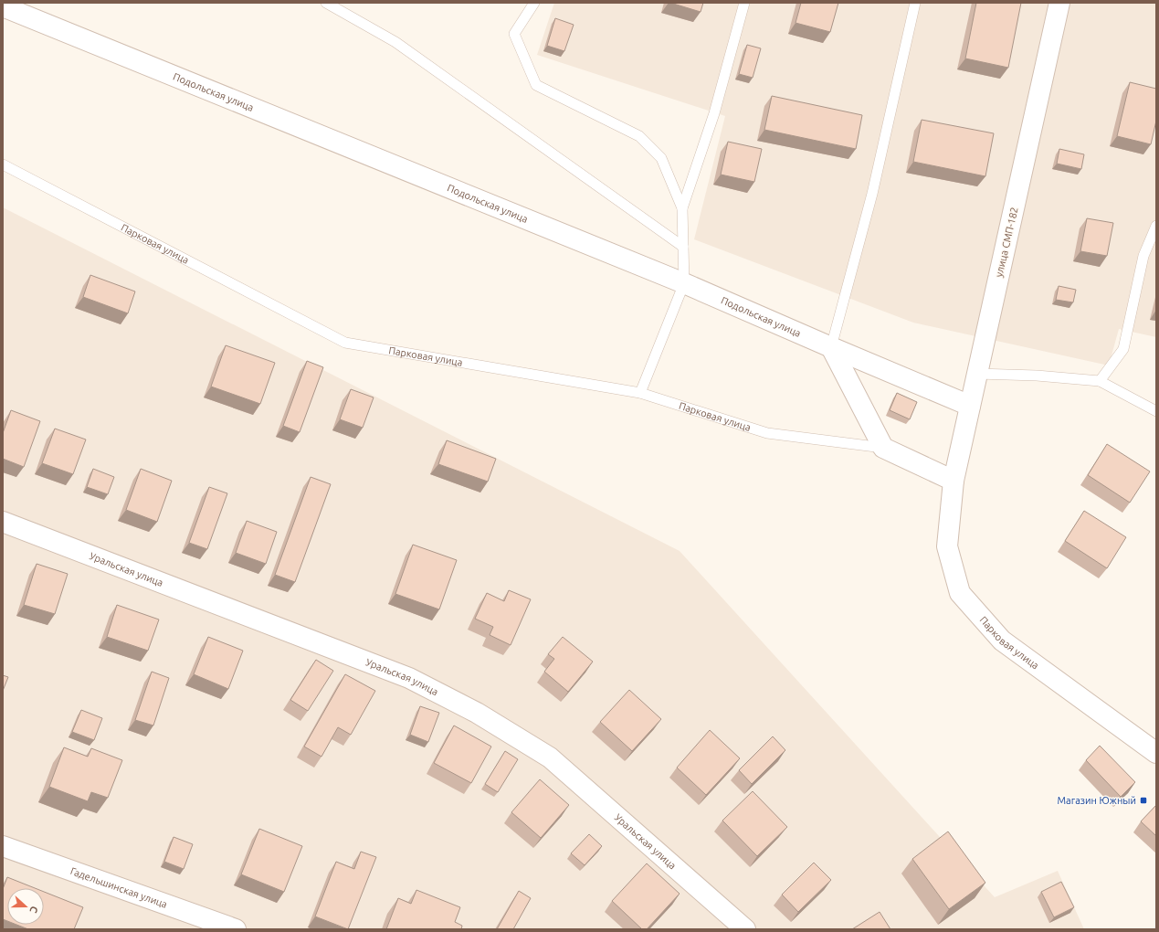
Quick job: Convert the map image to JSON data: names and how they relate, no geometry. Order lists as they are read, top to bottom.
{
  "streets": {
    "street": [
      "Подольская улица",
      "улица СМП-182",
      "Парковая улица",
      "Уральская улица",
      "Гадельшинская улица"
    ]
  },
  "crossings": [
    ["Подольская улица", "улица СМП-182"],
    ["улица СМП-182", "Парковая улица"]
  ],
  "places": {
    "transit": ["Магазин Южный"]
  },
  "north": "right"
}
